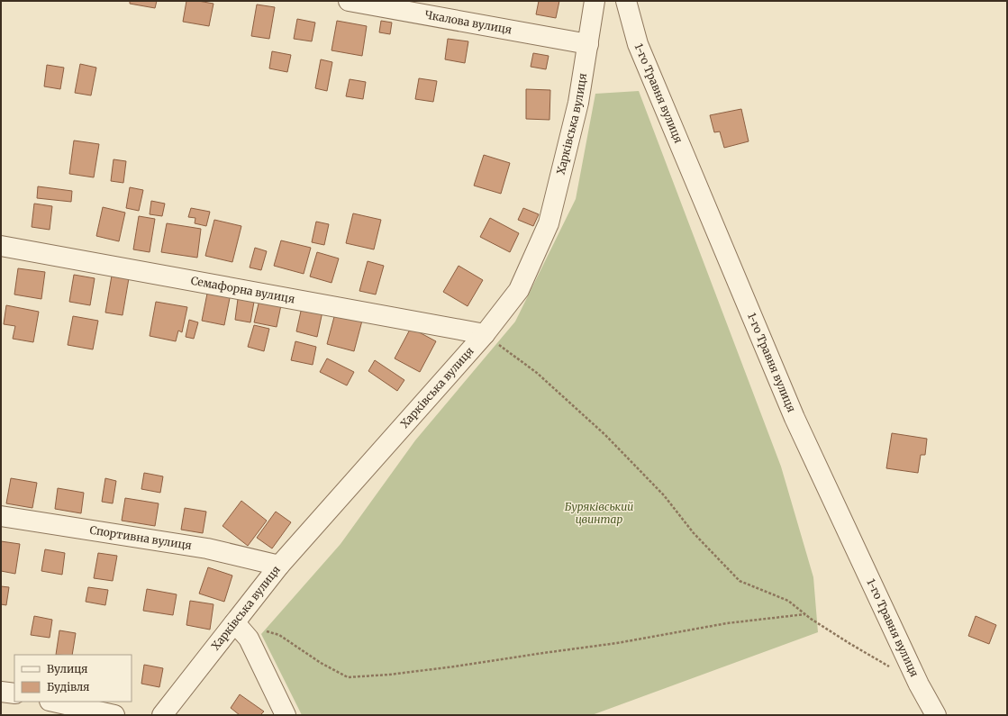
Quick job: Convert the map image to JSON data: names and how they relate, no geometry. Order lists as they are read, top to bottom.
{
  "streets": {
    "street": [
      "Чкалова вулиця",
      "1-го Травня вулиця",
      "Харківська вулиця",
      "Семафорна вулиця",
      "Спортивна вулиця"
    ]
  },
  "crossings": [
    ["Чкалова вулиця", "Харківська вулиця"],
    ["Харківська вулиця", "Семафорна вулиця"],
    ["Харківська вулиця", "Спортивна вулиця"]
  ],
  "parks": ["Буряківський цвинтар"],
  "legend": ["Вулиця", "Будівля"]
}
